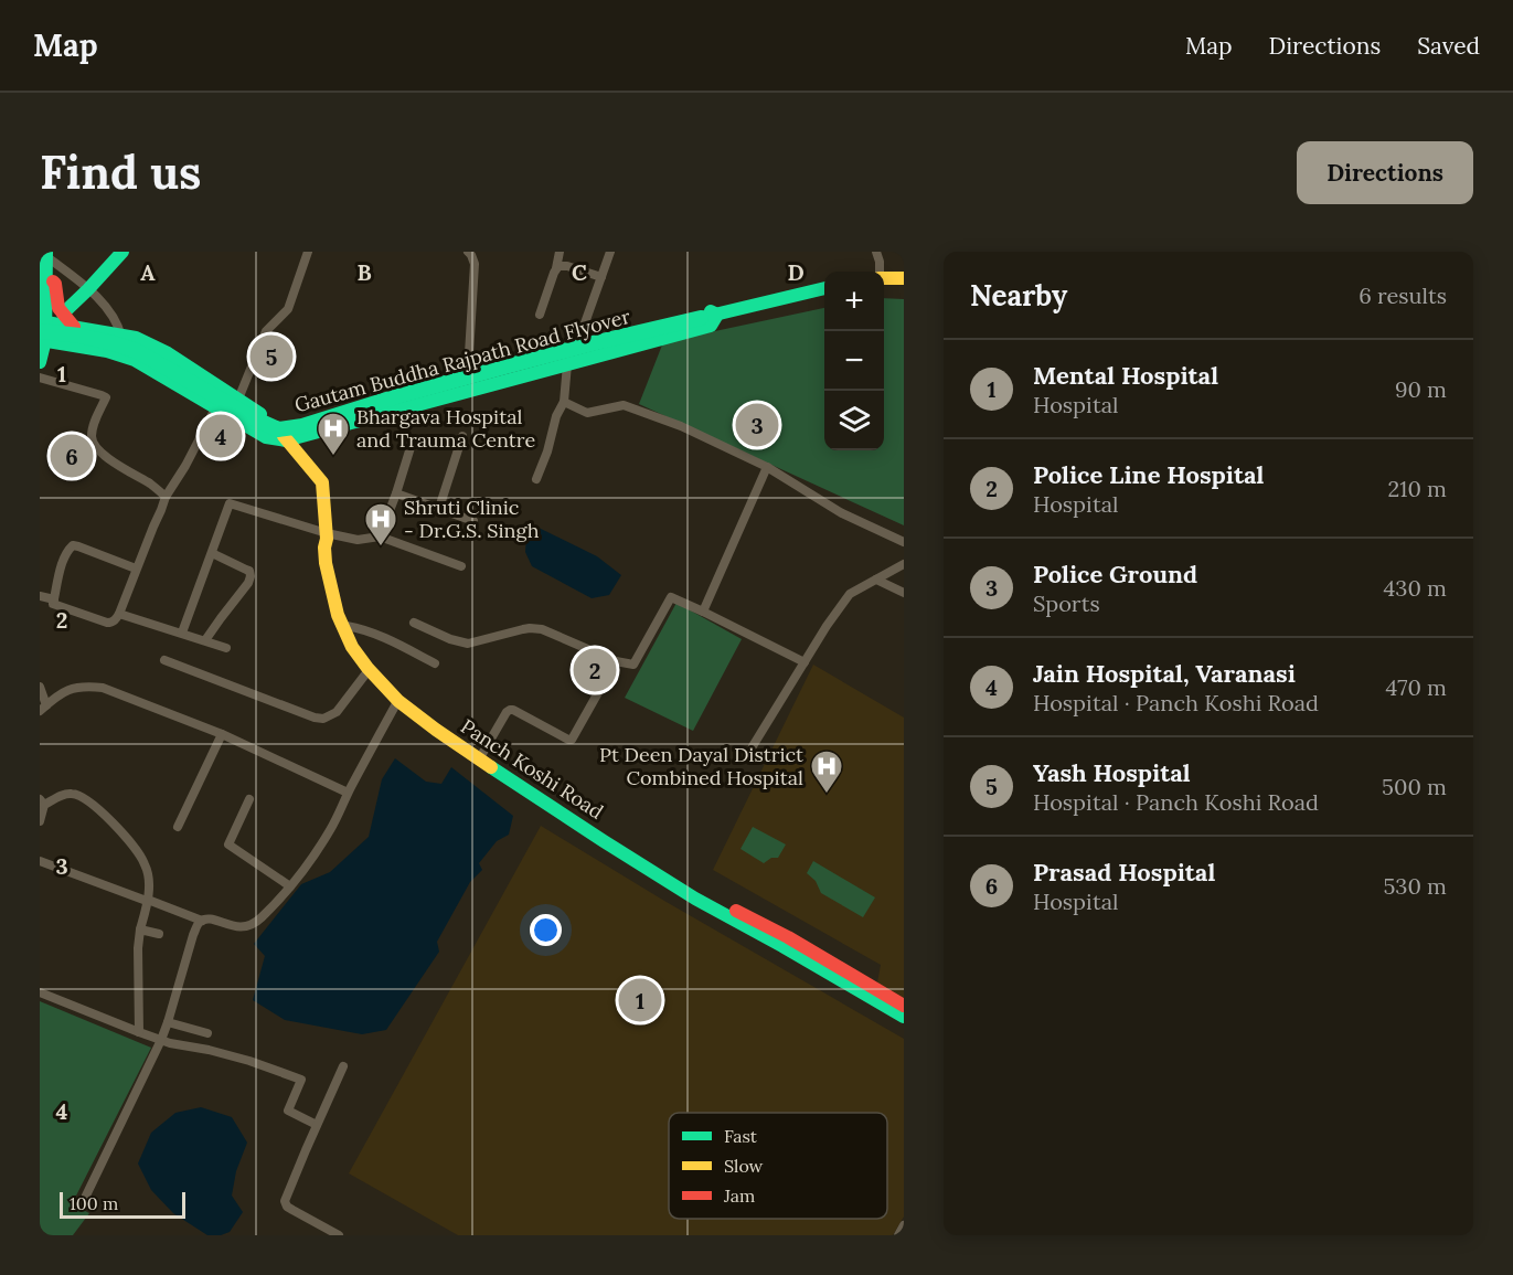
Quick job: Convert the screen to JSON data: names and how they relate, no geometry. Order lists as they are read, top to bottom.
{
  "streets": {
    "main road": ["Gautam Buddha Rajpath Road Flyover", "Panch Koshi Road"]
  },
  "crossings": [
    ["Gautam Buddha Rajpath Road Flyover", "Panch Koshi Road"]
  ],
  "places": {
    "hospital": ["Bhargava Hospital and Trauma Centre", "Shruti Clinic - Dr.G.S. Singh", "Pt Deen Dayal District Combined Hospital"]
  },
  "legend": ["Fast", "Slow", "Jam"],
  "scale_bar": "100 m",
  "page": {
    "header": "Map",
    "nav": ["Map", "Directions", "Saved"],
    "buttons": "Directions",
    "title": "Find us",
    "heading": ["Nearby", "6 results"],
    "map_buttons": ["+", "−"],
    "pins": [
      "5",
      "3",
      "4",
      "6",
      "2",
      "1"
    ],
    "list": [
      {
        "mark": "1",
        "name": "Mental Hospital",
        "note": "Hospital",
        "value": "90 m"
      },
      {
        "mark": "2",
        "name": "Police Line Hospital",
        "note": "Hospital",
        "value": "210 m"
      },
      {
        "mark": "3",
        "name": "Police Ground",
        "note": "Sports",
        "value": "430 m"
      },
      {
        "mark": "4",
        "name": "Jain Hospital, Varanasi",
        "note": "Hospital · Panch Koshi Road",
        "value": "470 m"
      },
      {
        "mark": "5",
        "name": "Yash Hospital",
        "note": "Hospital · Panch Koshi Road",
        "value": "500 m"
      },
      {
        "mark": "6",
        "name": "Prasad Hospital",
        "note": "Hospital",
        "value": "530 m"
      }
    ],
    "scale": "100 m"
  },
  "grid": {
    "columns": [
      "A",
      "B",
      "C",
      "D"
    ],
    "rows": [
      "1",
      "2",
      "3",
      "4"
    ]
  }
}
